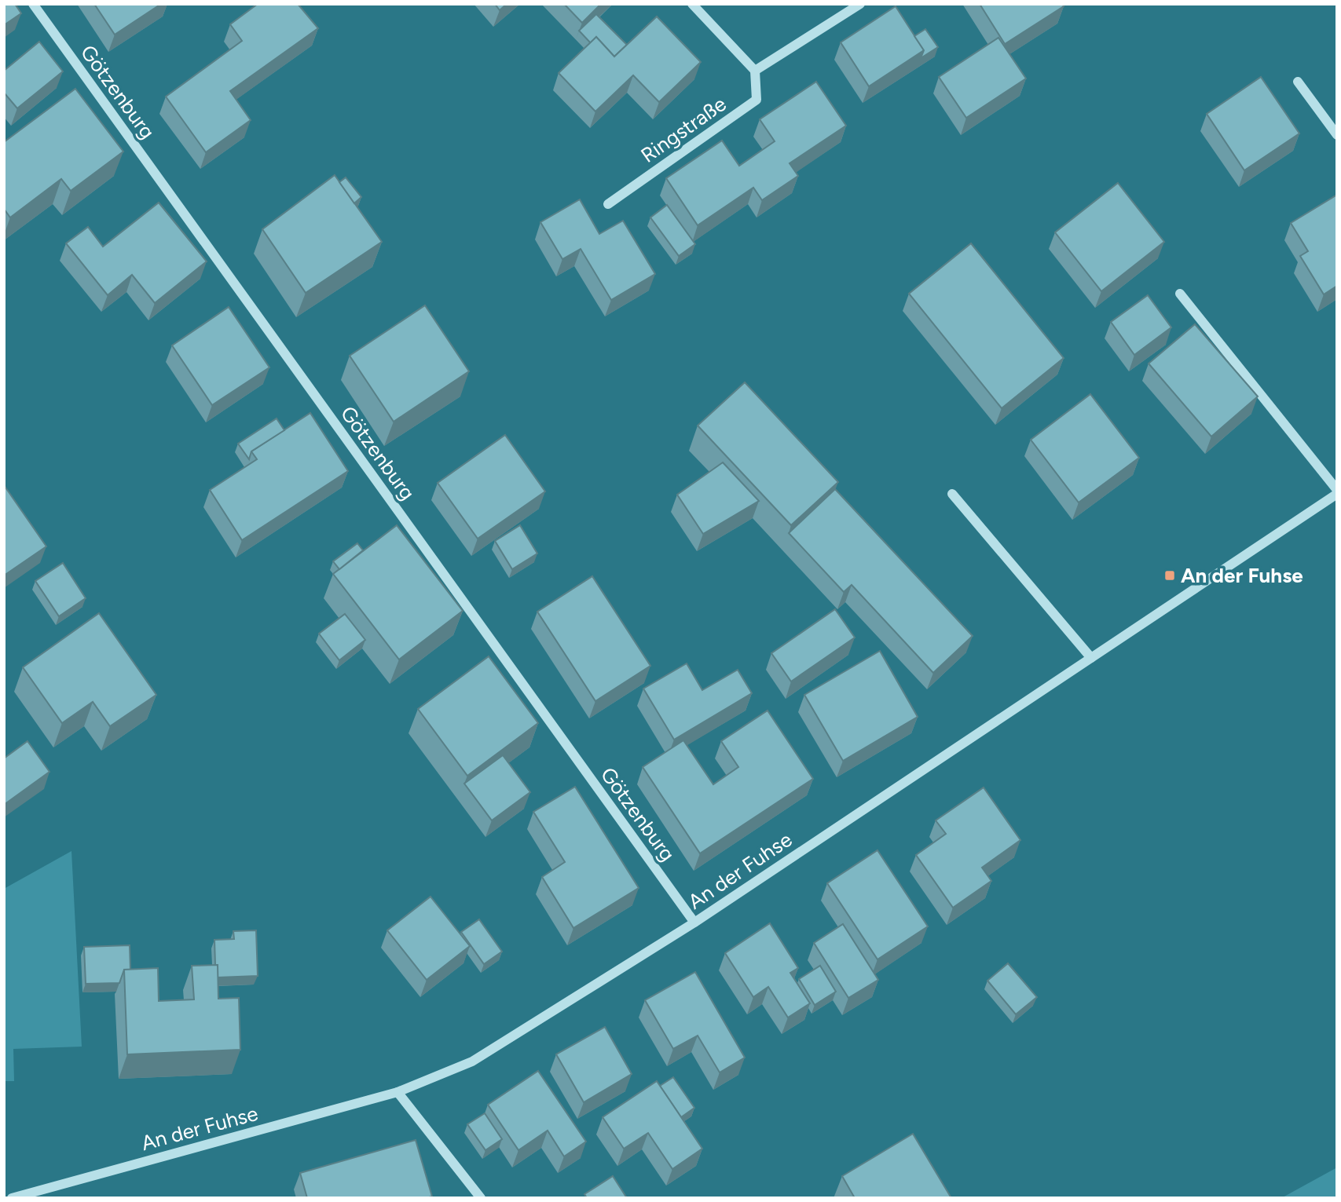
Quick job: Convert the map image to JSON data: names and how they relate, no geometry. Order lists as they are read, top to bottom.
{
  "streets": {
    "street": ["Götzenburg", "Ringstraße", "An der Fuhse"]
  },
  "crossings": [
    ["Götzenburg", "An der Fuhse"]
  ],
  "places": {
    "transit": ["An der Fuhse"]
  }
}
